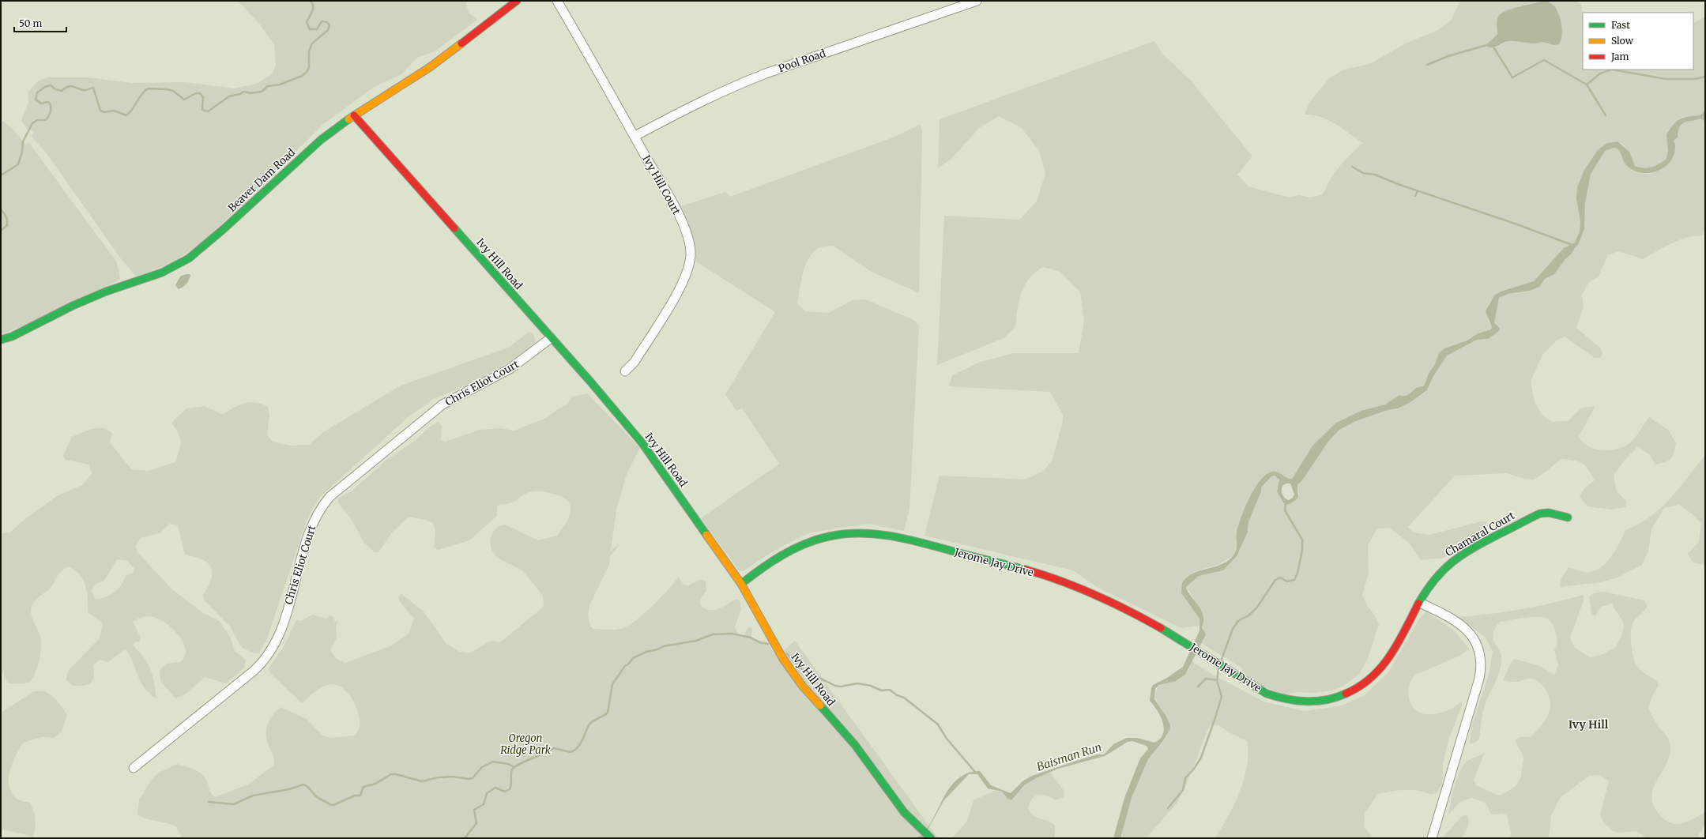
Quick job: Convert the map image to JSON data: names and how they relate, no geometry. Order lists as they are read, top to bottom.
{
  "streets": {
    "street": [
      "Pool Road",
      "Beaver Dam Road",
      "Ivy Hill Court",
      "Ivy Hill Road",
      "Chris Eliot Court",
      "Chamaral Court",
      "Jerome Jay Drive"
    ]
  },
  "crossings": [
    ["Pool Road", "Ivy Hill Court"],
    ["Beaver Dam Road", "Ivy Hill Road"],
    ["Ivy Hill Road", "Chris Eliot Court"],
    ["Ivy Hill Road", "Jerome Jay Drive"],
    ["Chamaral Court", "Jerome Jay Drive"]
  ],
  "districts": ["Ivy Hill"],
  "water": ["Baisman Run"],
  "parks": ["Oregon Ridge Park"],
  "legend": ["Fast", "Slow", "Jam"],
  "scale_bar": "50 m"
}
